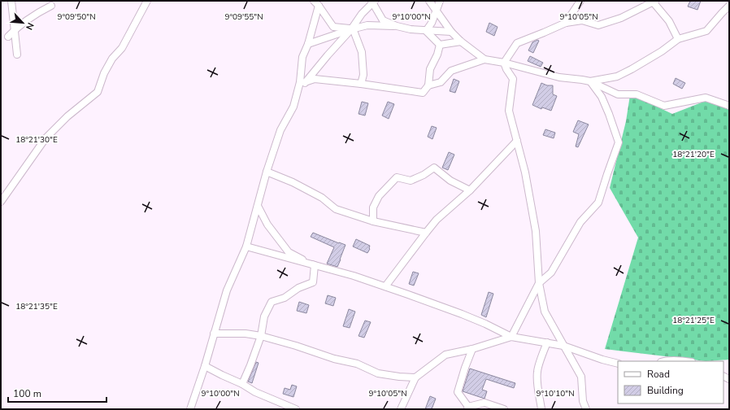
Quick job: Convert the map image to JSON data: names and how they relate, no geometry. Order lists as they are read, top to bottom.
{
  "legend": ["Road", "Building"],
  "scale_bar": "100 m",
  "north": "bottom right",
  "coordinates": [
    "9°09'50\"N",
    "9°09'55\"N",
    "9°10'00\"N",
    "9°10'05\"N",
    "18°21'30\"E",
    "18°21'20\"E",
    "18°21'35\"E",
    "18°21'25\"E",
    "9°10'10\"N"
  ]
}
